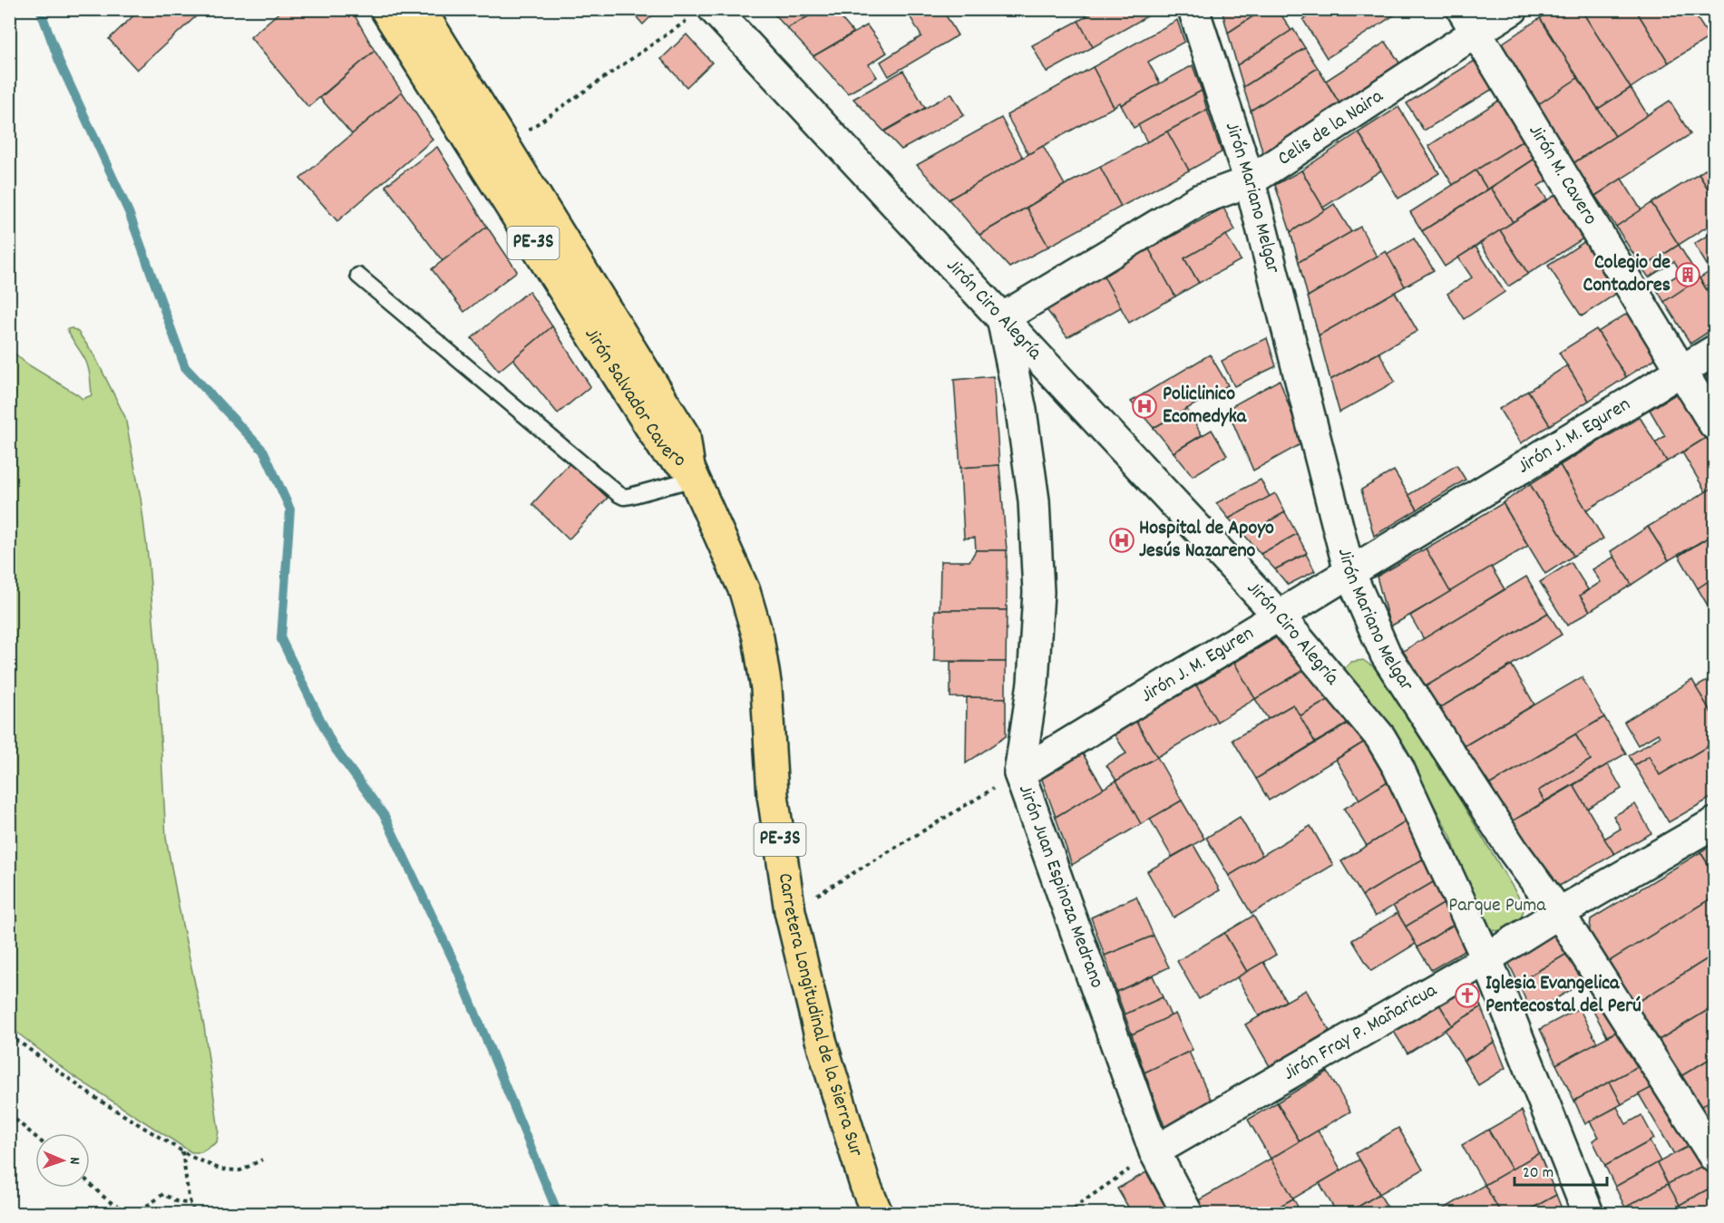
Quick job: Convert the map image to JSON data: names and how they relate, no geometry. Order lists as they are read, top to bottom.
{
  "streets": {
    "highway": ["PE-3S", "Jirón Salvador Cavero", "Carretera Longitudinal de la Sierra Sur"],
    "street": [
      "Celis de la Naira",
      "Jirón M. Cavero",
      "Jirón Mariano Melgar",
      "Jirón Ciro Alegría",
      "Jirón J. M. Eguren",
      "Jirón Juan Espinoza Medrano",
      "Jirón Fray P. Mañaricua"
    ]
  },
  "crossings": [
    ["Celis de la Naira", "Jirón M. Cavero"],
    ["Celis de la Naira", "Jirón Mariano Melgar"],
    ["Celis de la Naira", "Jirón Ciro Alegría"],
    ["Celis de la Naira", "Jirón Juan Espinoza Medrano"],
    ["Jirón M. Cavero", "Jirón J. M. Eguren"],
    ["Jirón Mariano Melgar", "Jirón J. M. Eguren"],
    ["Jirón Mariano Melgar", "Jirón Fray P. Mañaricua"],
    ["Jirón Ciro Alegría", "Jirón J. M. Eguren"],
    ["Jirón Ciro Alegría", "Jirón Juan Espinoza Medrano"],
    ["Jirón Ciro Alegría", "Jirón Fray P. Mañaricua"],
    ["Jirón Salvador Cavero", "Carretera Longitudinal de la Sierra Sur"],
    ["Jirón J. M. Eguren", "Jirón Juan Espinoza Medrano"],
    ["Jirón Juan Espinoza Medrano", "Jirón Fray P. Mañaricua"]
  ],
  "parks": ["Parque Puma"],
  "places": {
    "building": ["Colegio de Contadores"],
    "hospital": ["Policlinico Ecomedyka", "Hospital de Apoyo Jesús Nazareno"],
    "church": ["Iglesia Evangelica Pentecostal del Perú"]
  },
  "scale_bar": "20 m",
  "north": "right"
}
